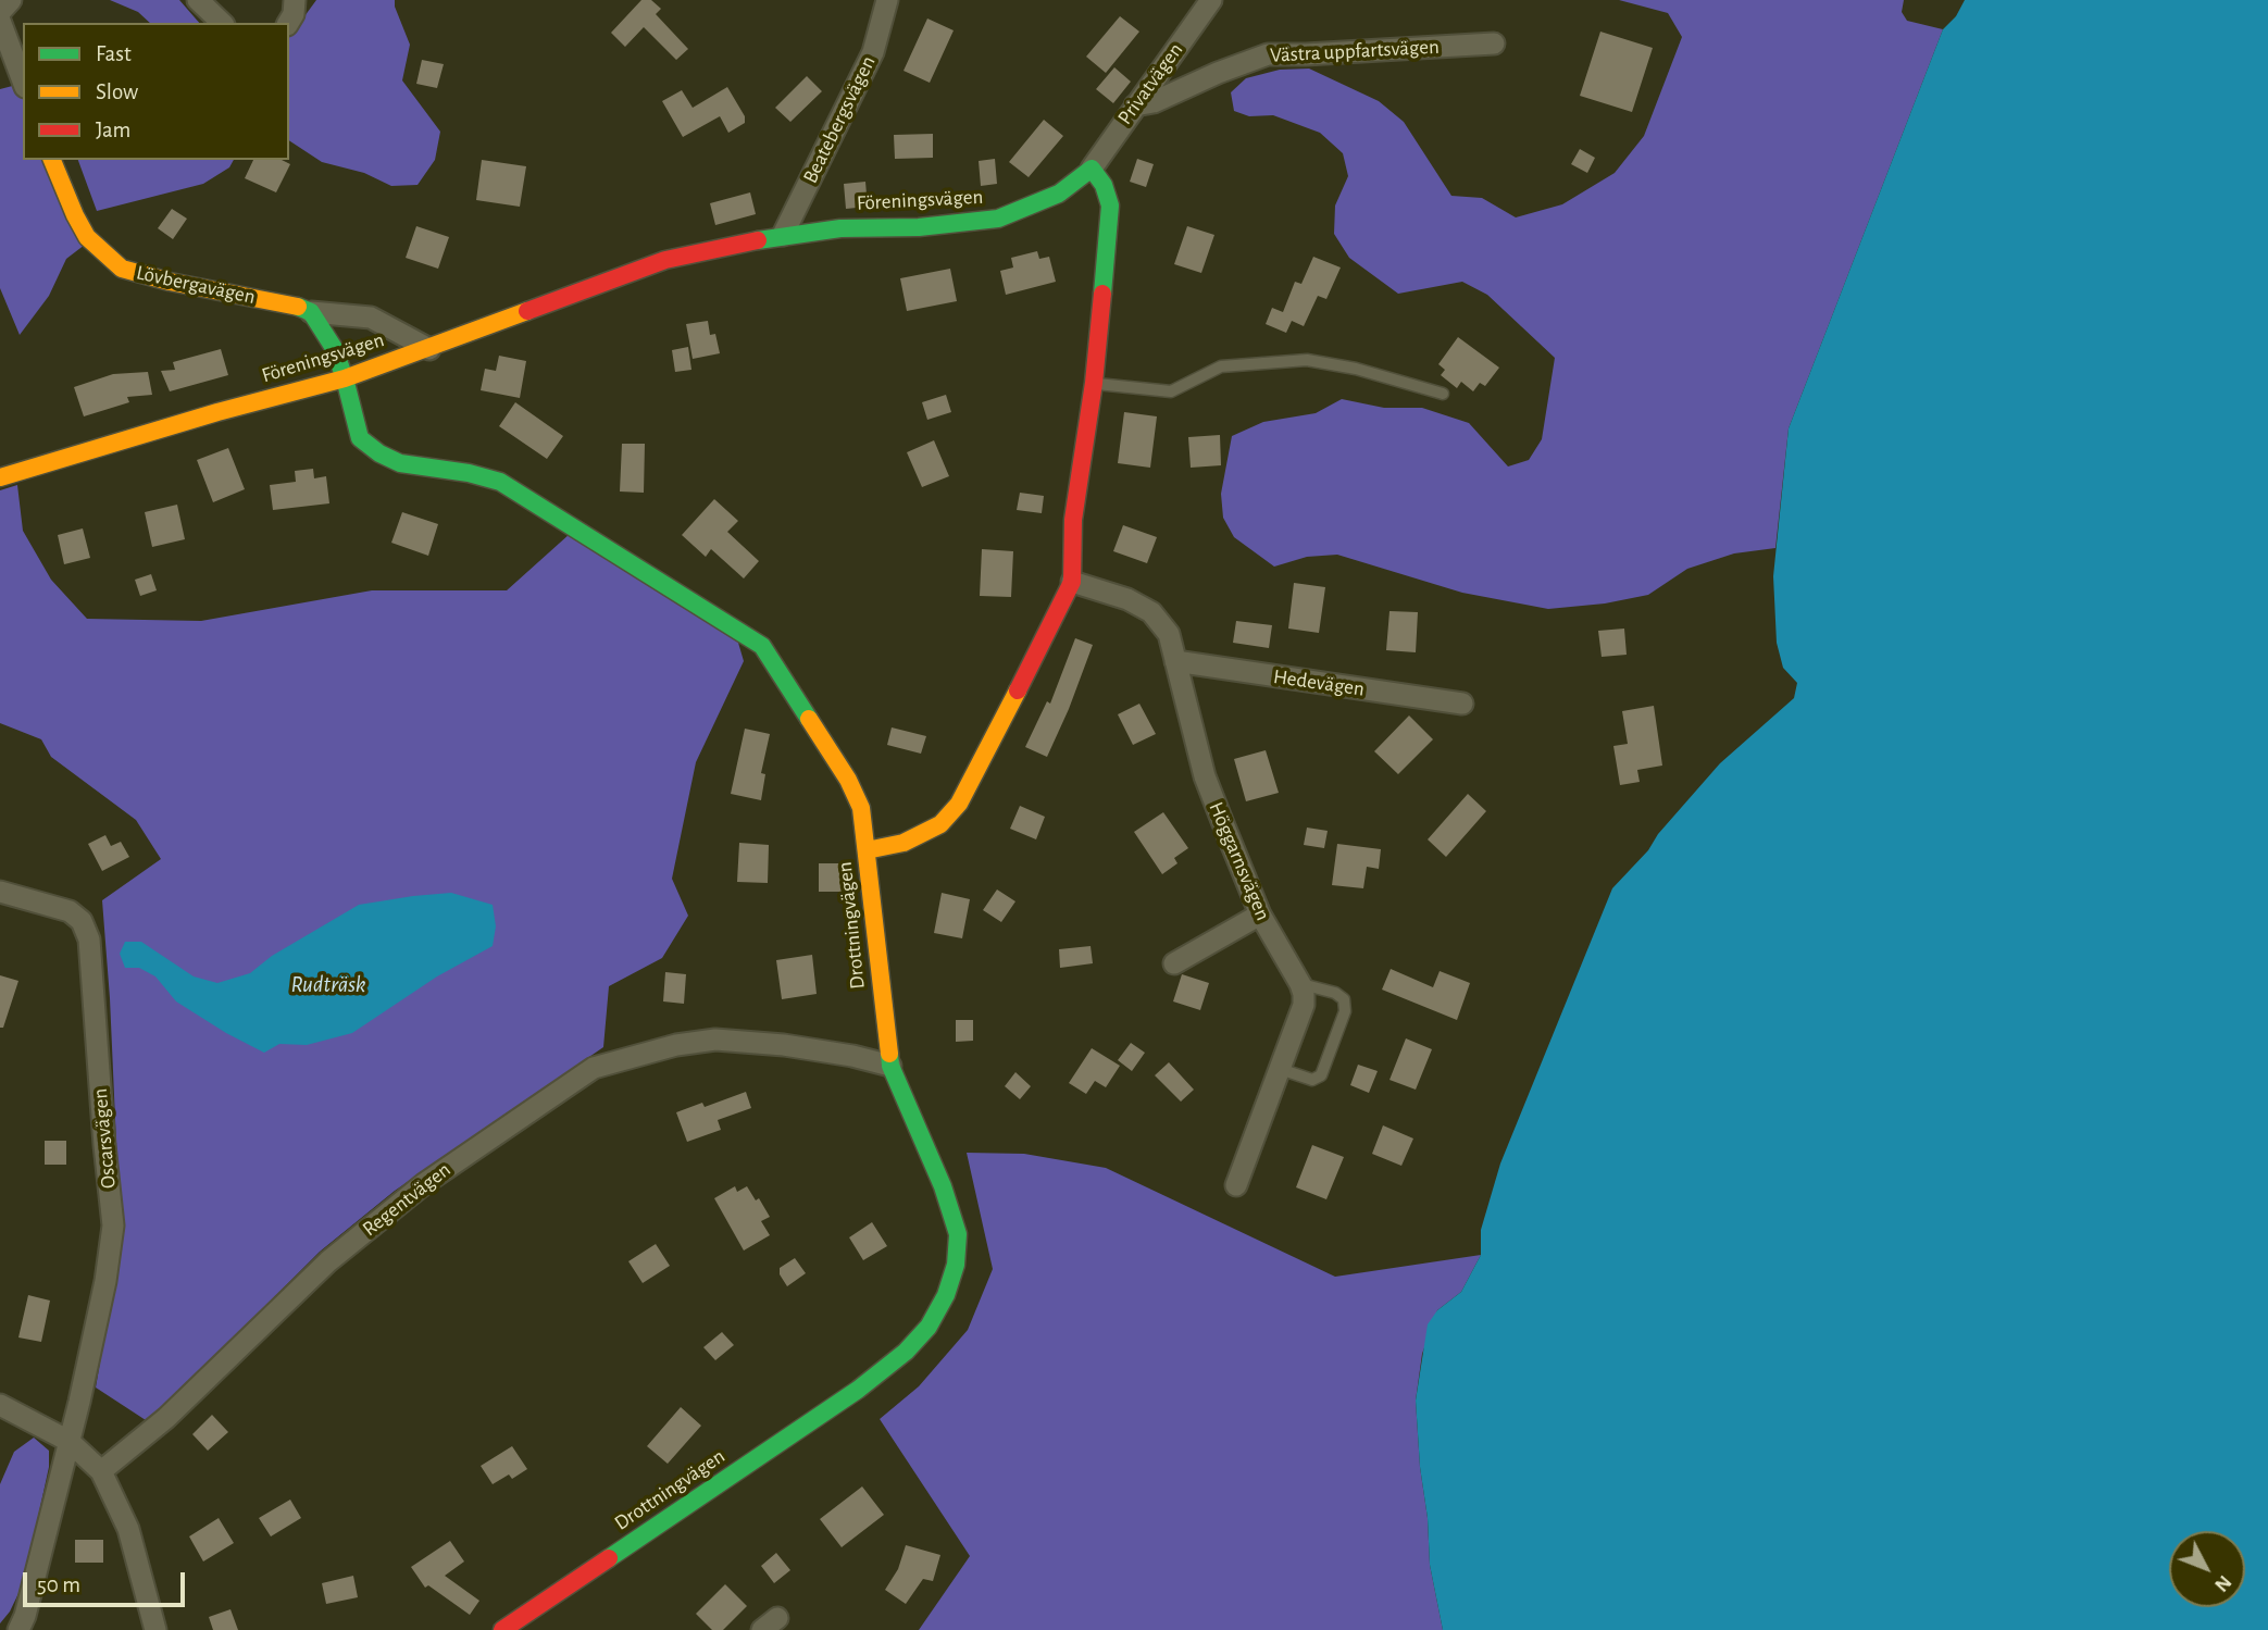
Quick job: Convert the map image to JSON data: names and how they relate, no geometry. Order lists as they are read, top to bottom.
{
  "streets": {
    "street": [
      "Västra uppfartsvägen",
      "Privatvägen",
      "Beatebergsvägen",
      "Föreningsvägen",
      "Lövbergavägen",
      "Hedevägen",
      "Höggarnsvägen",
      "Drottningvägen",
      "Oscarsvägen",
      "Regentvägen"
    ]
  },
  "crossings": [
    ["Västra uppfartsvägen", "Privatvägen"],
    ["Privatvägen", "Föreningsvägen"],
    ["Beatebergsvägen", "Föreningsvägen"],
    ["Föreningsvägen", "Drottningvägen"],
    ["Lövbergavägen", "Drottningvägen"],
    ["Hedevägen", "Höggarnsvägen"],
    ["Drottningvägen", "Regentvägen"]
  ],
  "water": ["Rudträsk"],
  "legend": ["Fast", "Slow", "Jam"],
  "scale_bar": "50 m",
  "north": "bottom right"
}
